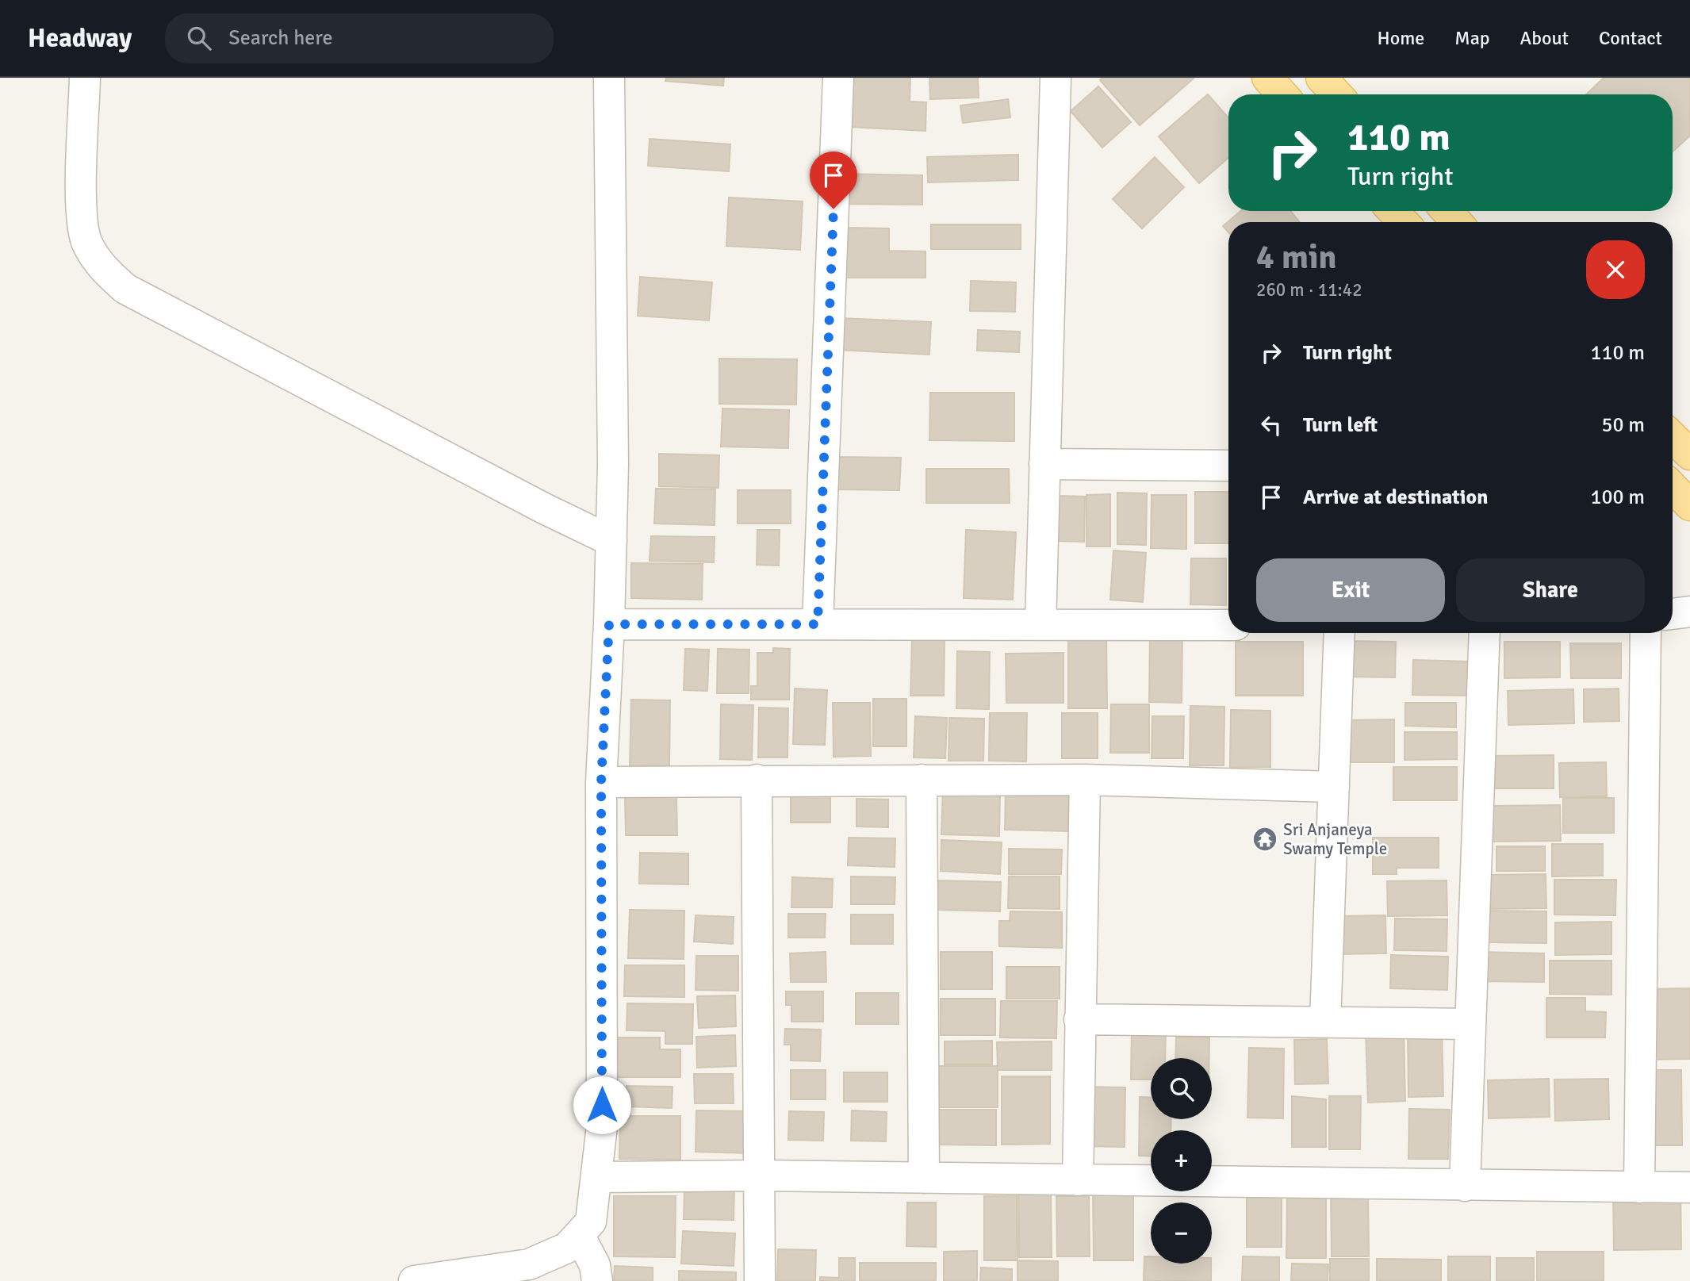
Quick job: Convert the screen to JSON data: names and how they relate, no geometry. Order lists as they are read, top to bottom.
{
  "places": {
    "temple": ["Sri Anjaneya Swamy Temple"]
  },
  "page": {
    "header": "Headway",
    "search": "Search here",
    "nav": [
      "Home",
      "Map",
      "About",
      "Contact"
    ],
    "turn": ["110 m", "Turn right"],
    "heading": ["4 min", "260 m · 11:42"],
    "list": [
      {
        "name": "Turn right",
        "value": "110 m"
      },
      {
        "name": "Turn left",
        "value": "50 m"
      },
      {
        "name": "Arrive at destination",
        "value": "100 m"
      }
    ],
    "buttons": ["Exit", "Share"],
    "map_buttons": ["+", "−"]
  }
}
